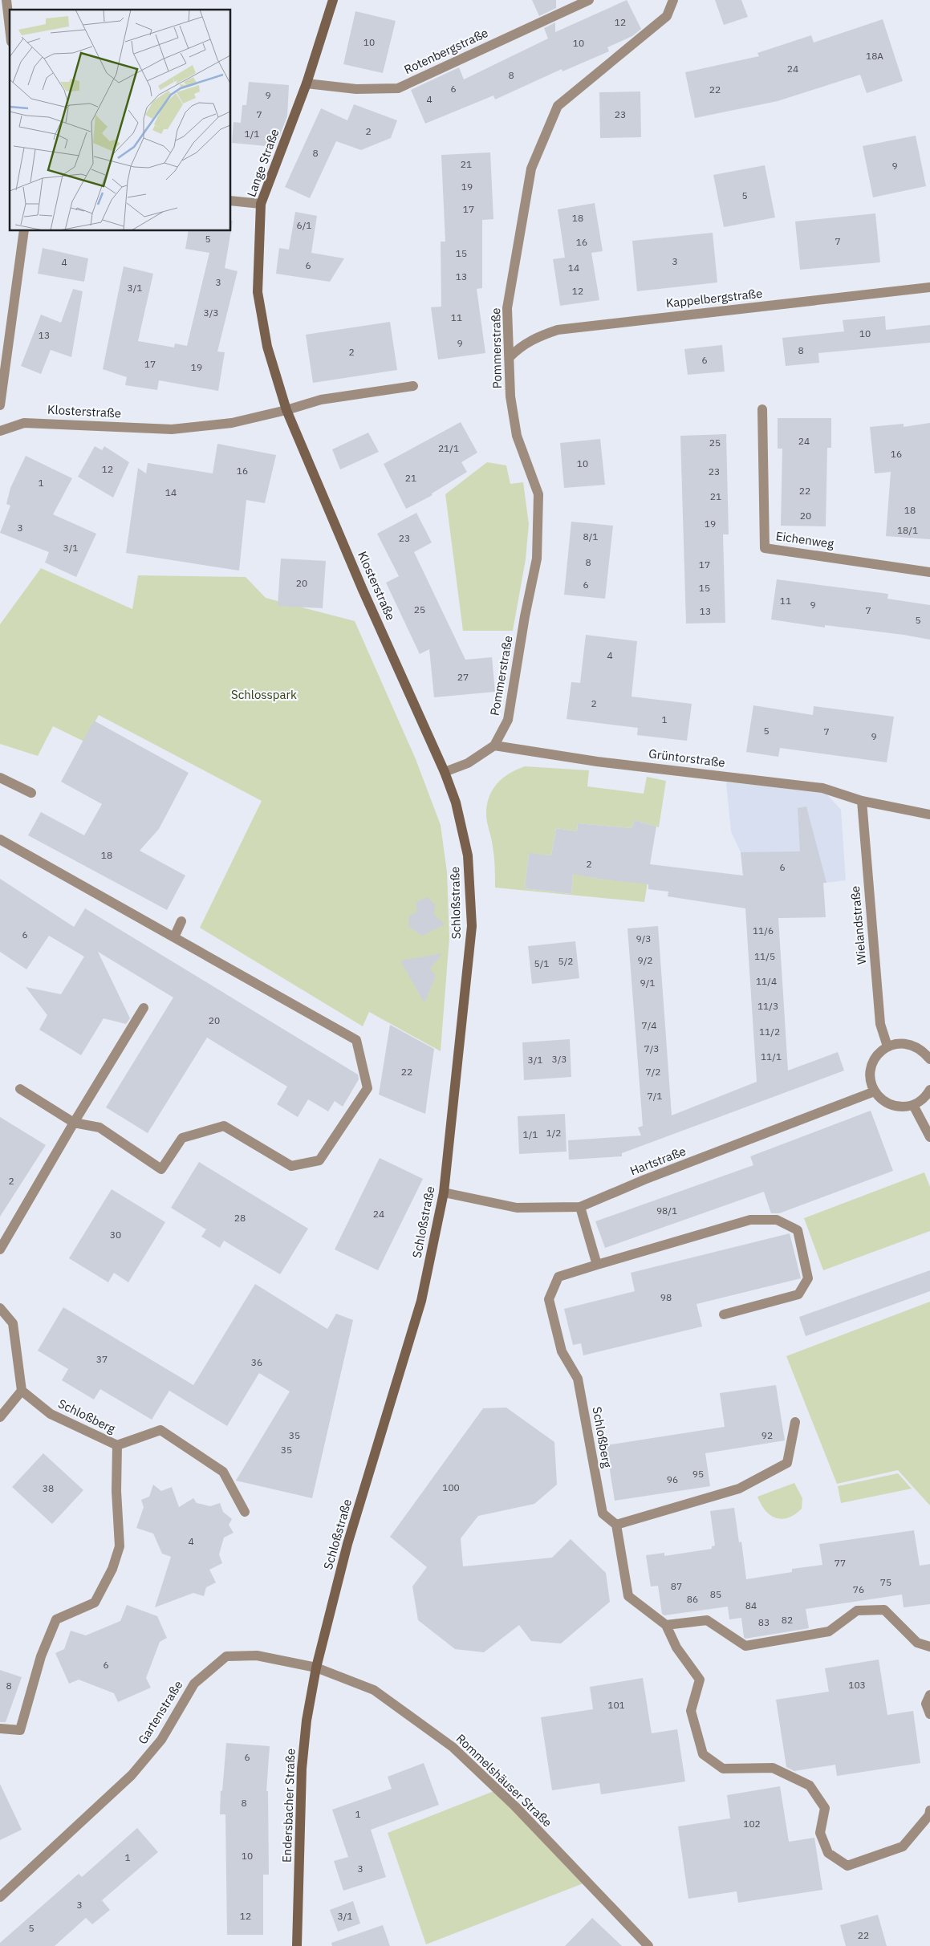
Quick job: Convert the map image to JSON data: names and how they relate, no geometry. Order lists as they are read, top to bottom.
{
  "streets": {
    "main road": [
      "Lange Straße",
      "Klosterstraße",
      "Schloßstraße",
      "Endersbacher Straße"
    ],
    "street": [
      "Rotenbergstraße",
      "Kappelbergstraße",
      "Pommerstraße",
      "Eichenweg",
      "Grüntorstraße",
      "Wielandstraße",
      "Hartstraße",
      "Schloßberg",
      "Gartenstraße",
      "Rommelshäuser Straße"
    ]
  },
  "crossings": [
    ["Rotenbergstraße", "Lange Straße"],
    ["Lange Straße", "Klosterstraße"],
    ["Kappelbergstraße", "Pommerstraße"],
    ["Pommerstraße", "Grüntorstraße"],
    ["Klosterstraße", "Schloßstraße"],
    ["Grüntorstraße", "Wielandstraße"],
    ["Schloßstraße", "Hartstraße"],
    ["Schloßstraße", "Gartenstraße"],
    ["Schloßstraße", "Rommelshäuser Straße"],
    ["Schloßstraße", "Endersbacher Straße"],
    ["Gartenstraße", "Rommelshäuser Straße"],
    ["Gartenstraße", "Endersbacher Straße"],
    ["Rommelshäuser Straße", "Endersbacher Straße"]
  ],
  "parks": ["Schlosspark"],
  "house_numbers": [
    "12",
    "10",
    "10",
    "18A",
    "24",
    "8",
    "6",
    "22",
    "9",
    "4",
    "7",
    "23",
    "2",
    "1/1",
    "8",
    "21",
    "9",
    "19",
    "5",
    "17",
    "18",
    "6/1",
    "5",
    "7",
    "16",
    "15",
    "3",
    "4",
    "6",
    "14",
    "13",
    "3",
    "3/1",
    "12",
    "3/3",
    "11",
    "10",
    "13",
    "9",
    "8",
    "2",
    "6",
    "17",
    "19",
    "24",
    "25",
    "21/1",
    "16",
    "10",
    "12",
    "16",
    "23",
    "21",
    "1",
    "22",
    "14",
    "21",
    "18",
    "20",
    "19",
    "3",
    "18/1",
    "8/1",
    "23",
    "3/1",
    "8",
    "17",
    "20",
    "6",
    "15",
    "11",
    "9",
    "25",
    "7",
    "13",
    "5",
    "4",
    "27",
    "2",
    "1",
    "5",
    "7",
    "9",
    "18",
    "2",
    "6",
    "11/6",
    "6",
    "9/3",
    "11/5",
    "9/2",
    "5/2",
    "5/1",
    "11/4",
    "9/1",
    "11/3",
    "20",
    "7/4",
    "11/2",
    "7/3",
    "11/1",
    "3/3",
    "3/1",
    "22",
    "7/2",
    "7/1",
    "1/2",
    "1/1",
    "2",
    "98/1",
    "24",
    "28",
    "30",
    "98",
    "37",
    "36",
    "35",
    "92",
    "35",
    "95",
    "96",
    "100",
    "38",
    "4",
    "77",
    "75",
    "87",
    "76",
    "85",
    "86",
    "84",
    "82",
    "83",
    "6",
    "103",
    "8",
    "101",
    "6",
    "8",
    "1",
    "102",
    "10",
    "1",
    "3",
    "3",
    "12",
    "3/1",
    "5",
    "22"
  ]
}
